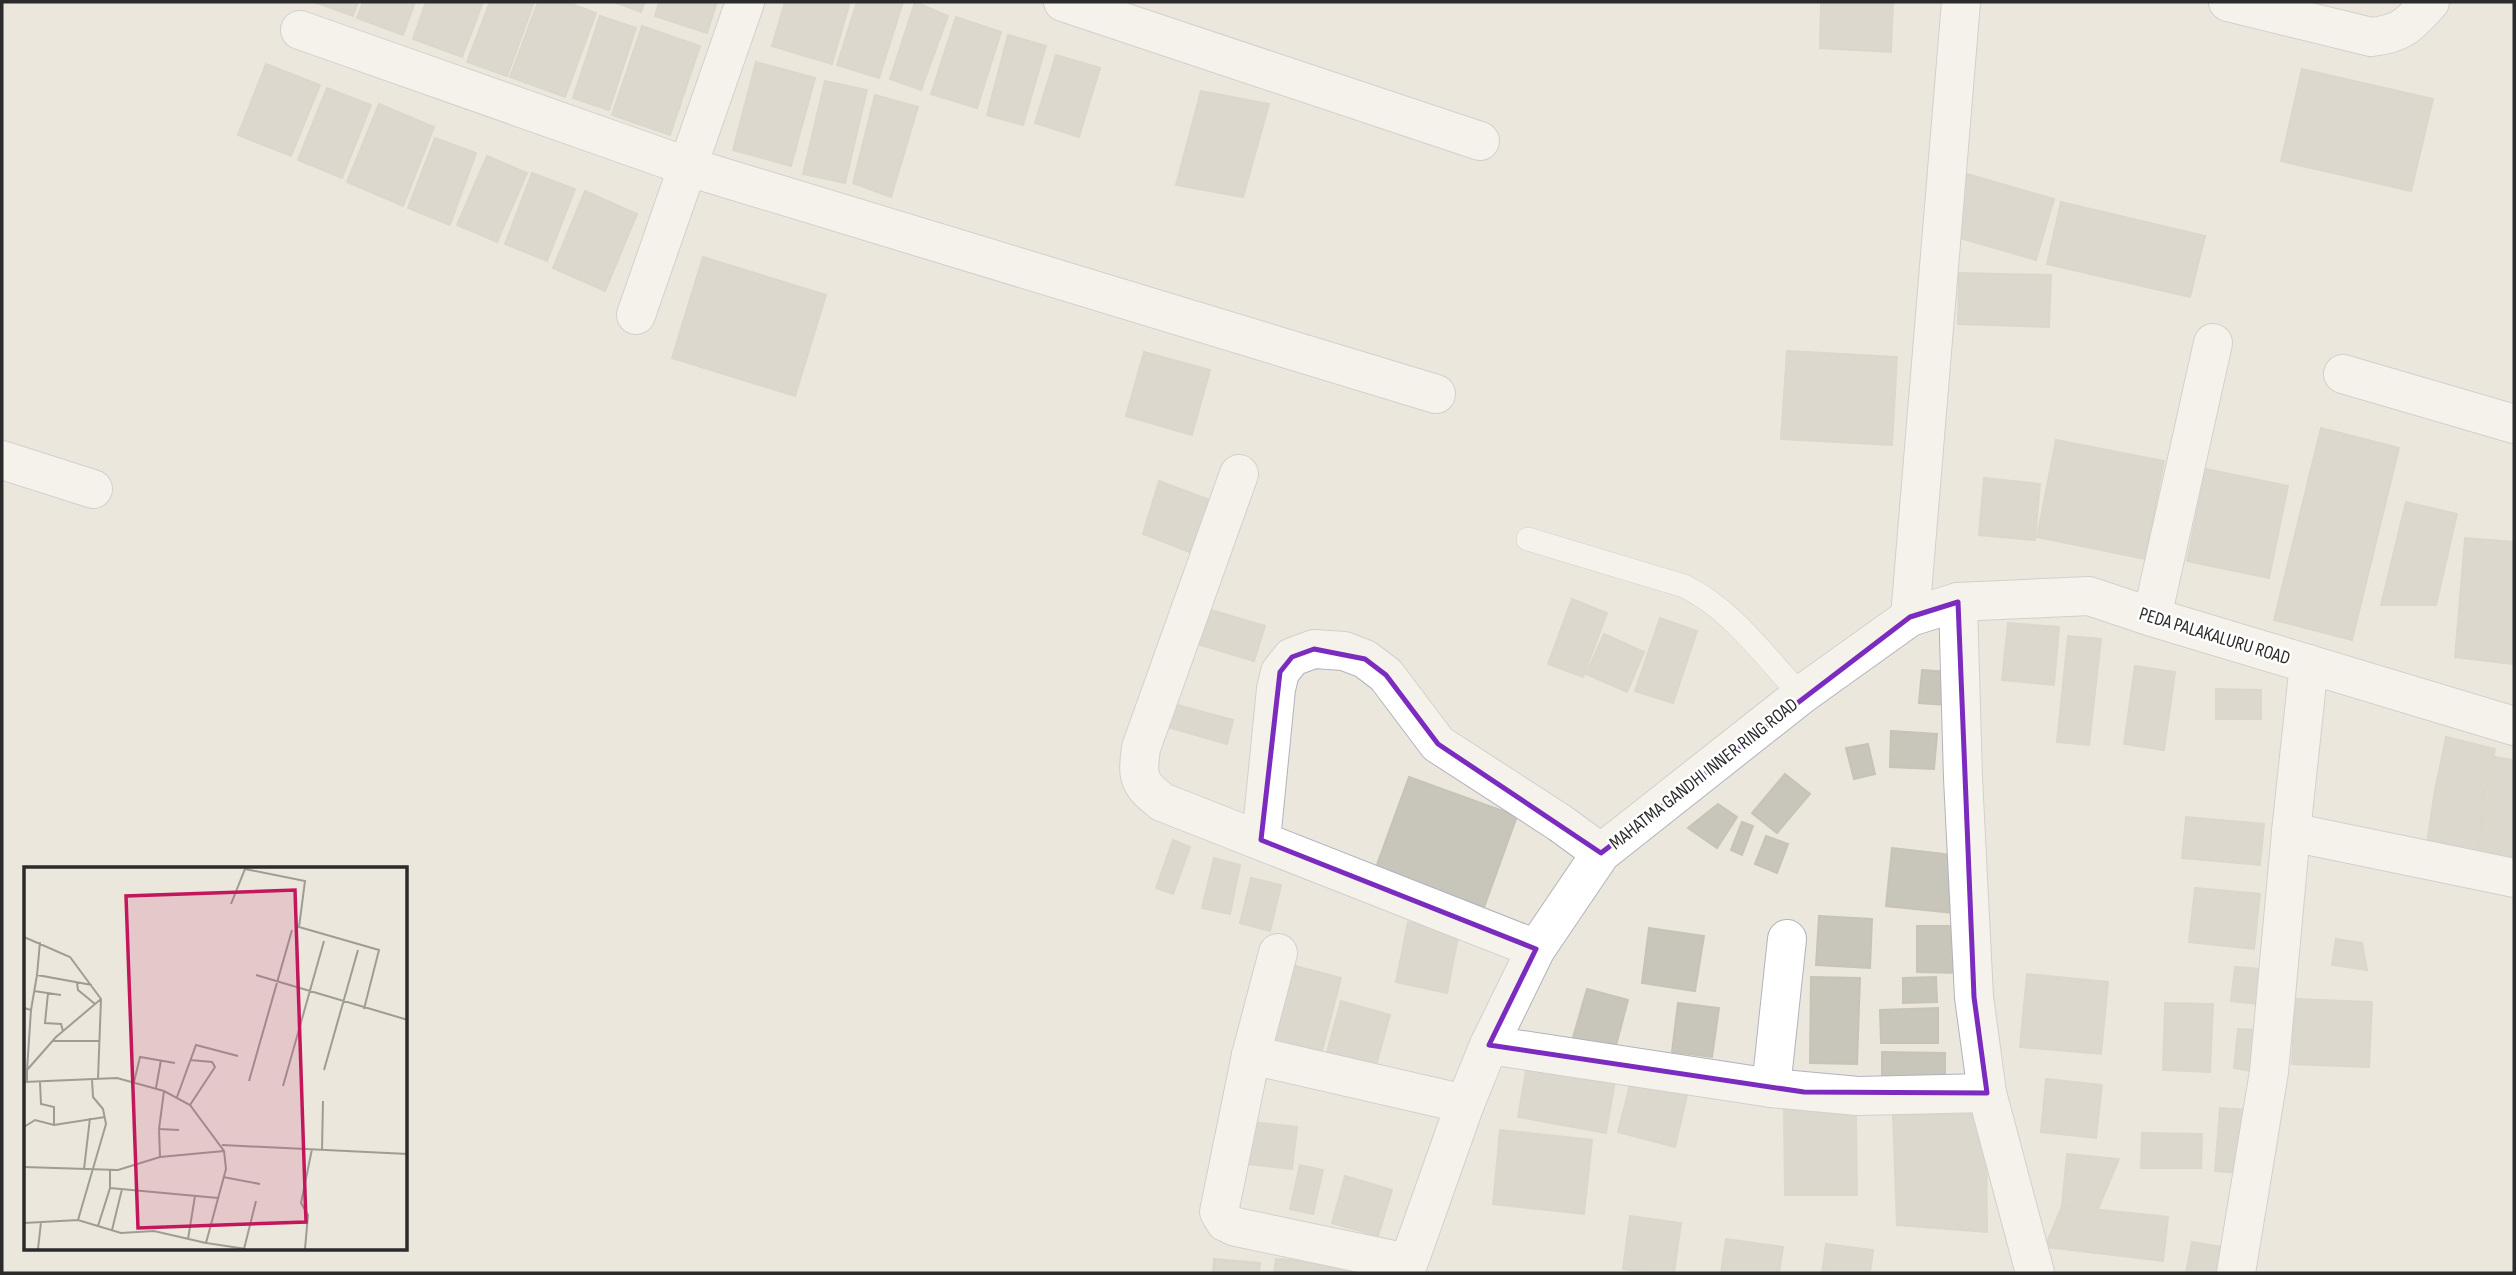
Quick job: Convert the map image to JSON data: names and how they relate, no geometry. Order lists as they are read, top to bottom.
{
  "streets": {
    "street": ["PEDA PALAKALURU ROAD", "MAHATMA GANDHI INNER RING ROAD"]
  },
  "crossings": [
    ["PEDA PALAKALURU ROAD", "MAHATMA GANDHI INNER RING ROAD"]
  ]
}
